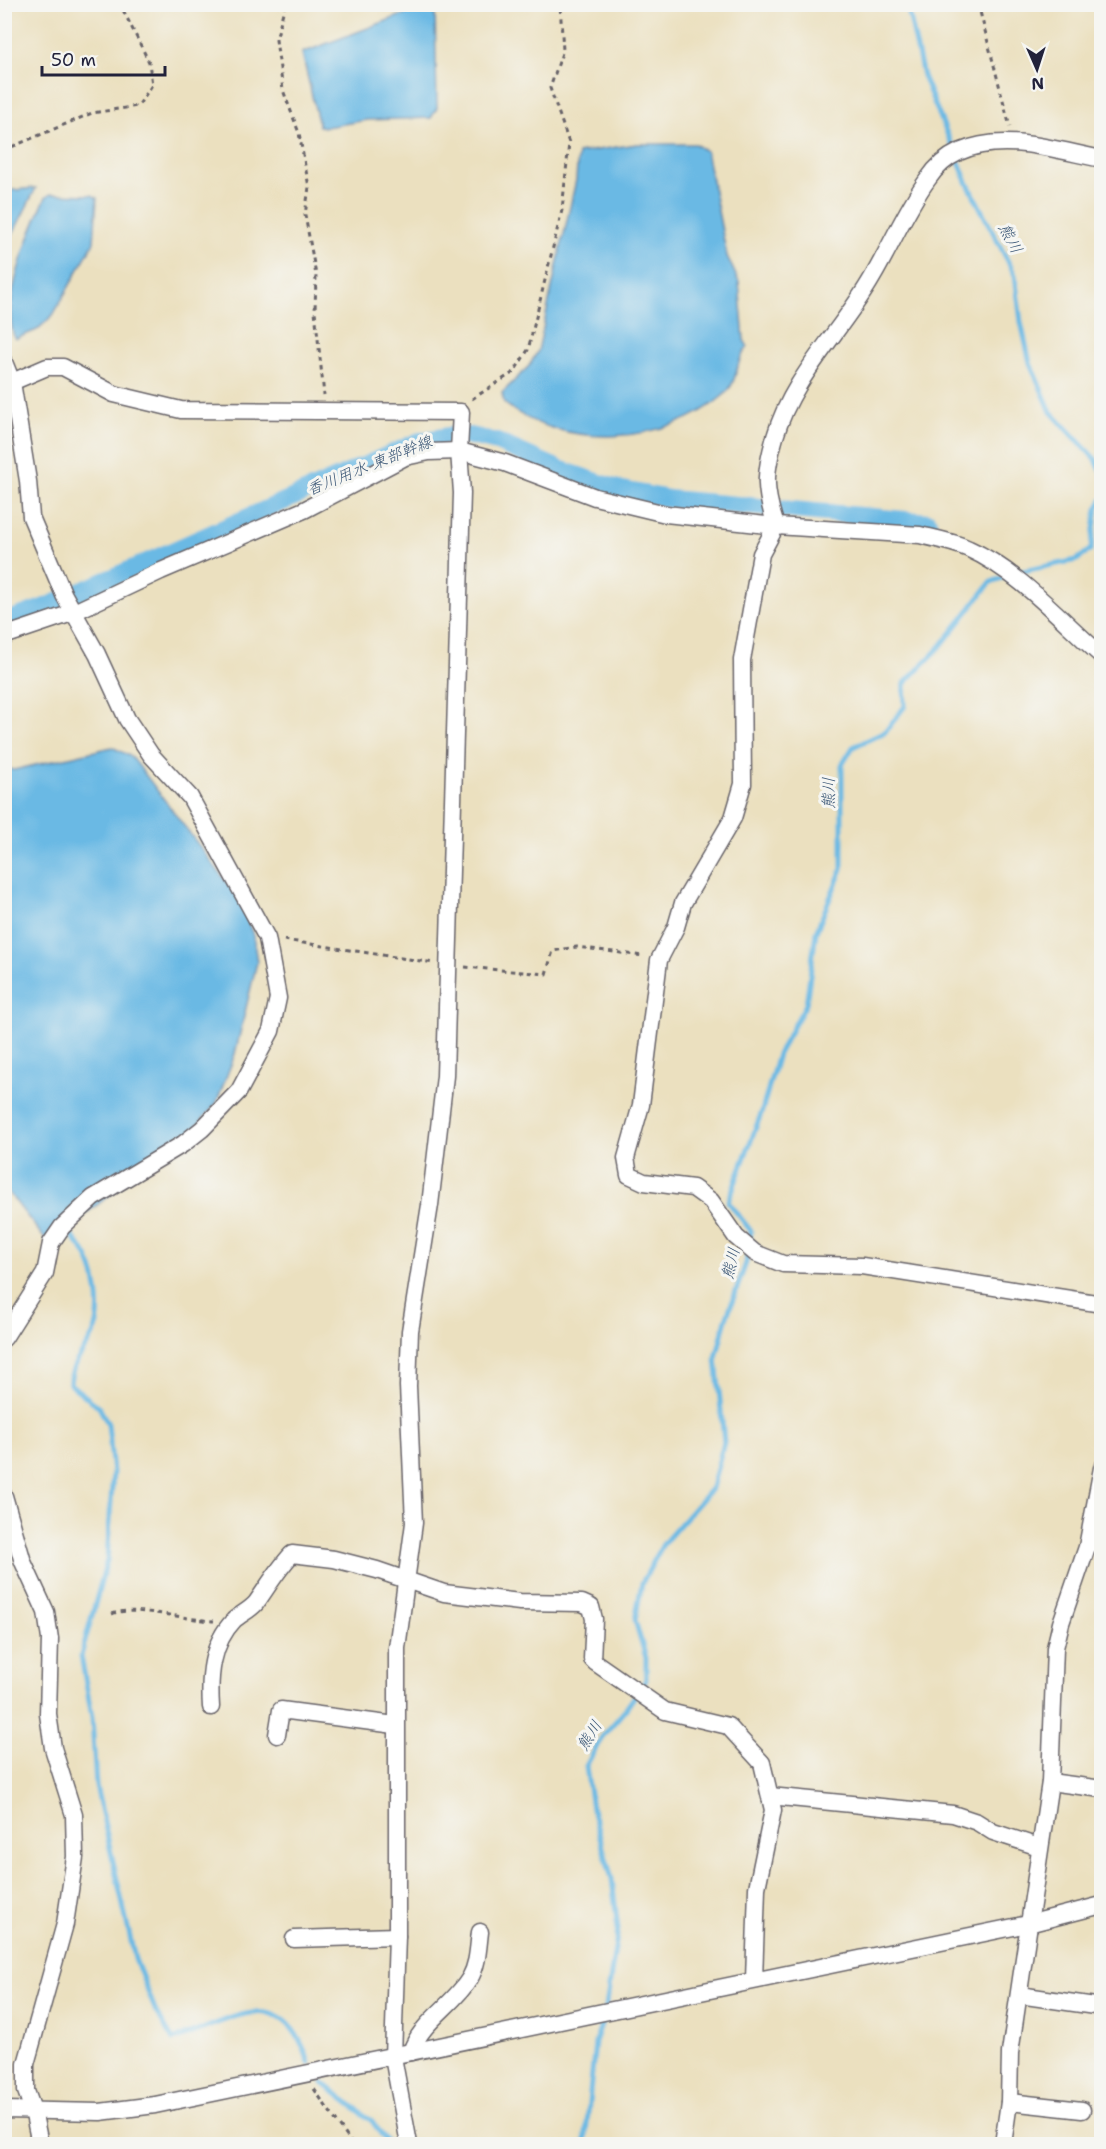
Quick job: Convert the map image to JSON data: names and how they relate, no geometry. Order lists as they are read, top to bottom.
{
  "water": ["熊川", "香川用水 東部幹線"],
  "scale_bar": "50 m",
  "north": "bottom"
}
